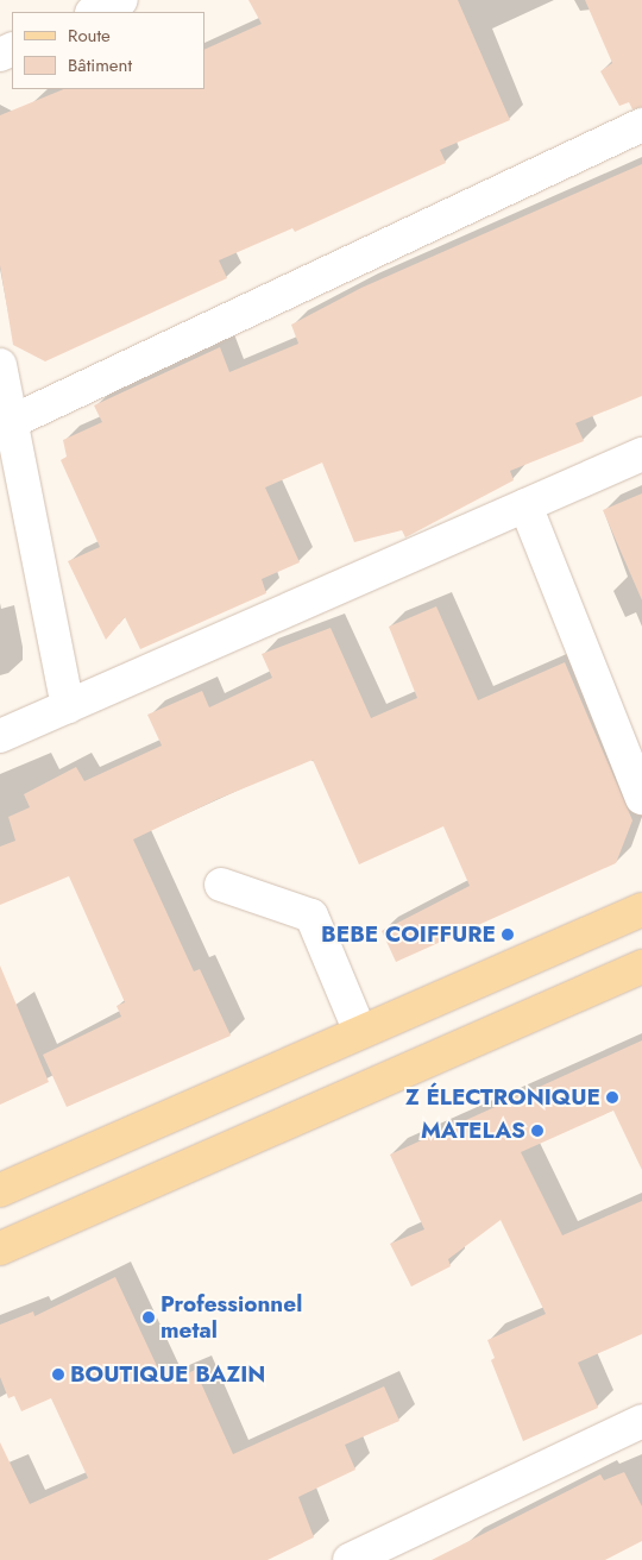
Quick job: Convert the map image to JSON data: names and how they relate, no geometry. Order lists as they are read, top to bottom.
{
  "places": [
    "BEBE COIFFURE",
    "Z ÉLECTRONIQUE",
    "MATELAS",
    "Professionnel metal",
    "BOUTIQUE BAZIN"
  ],
  "legend": ["Route", "Bâtiment"]
}
